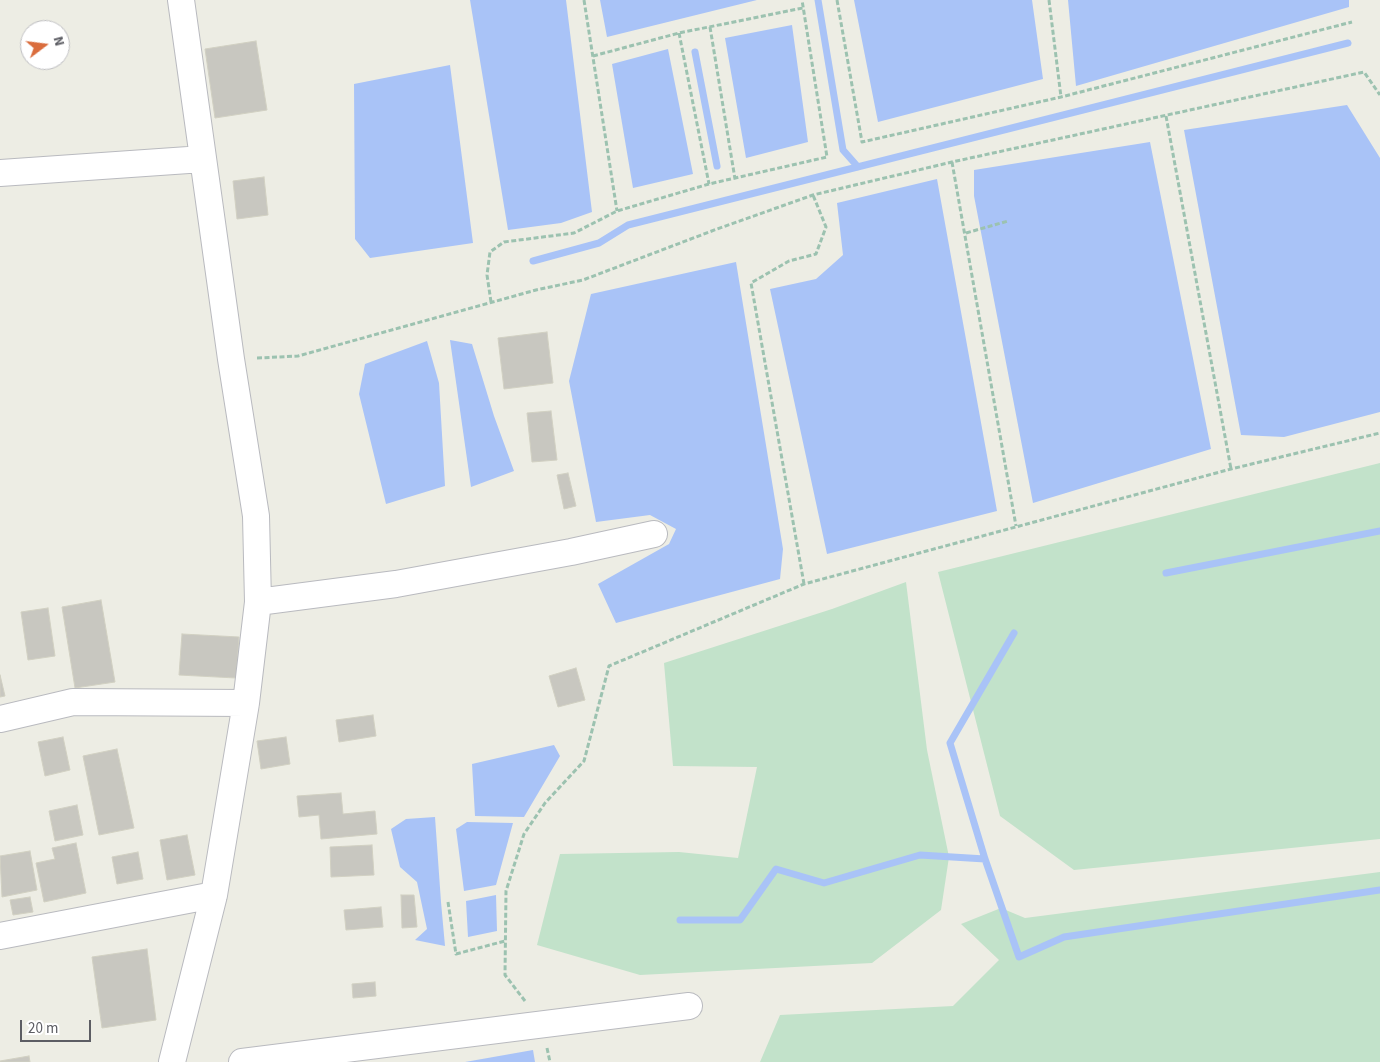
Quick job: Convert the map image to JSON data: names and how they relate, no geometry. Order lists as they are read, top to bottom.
{
  "scale_bar": "20 m",
  "north": "right"
}
